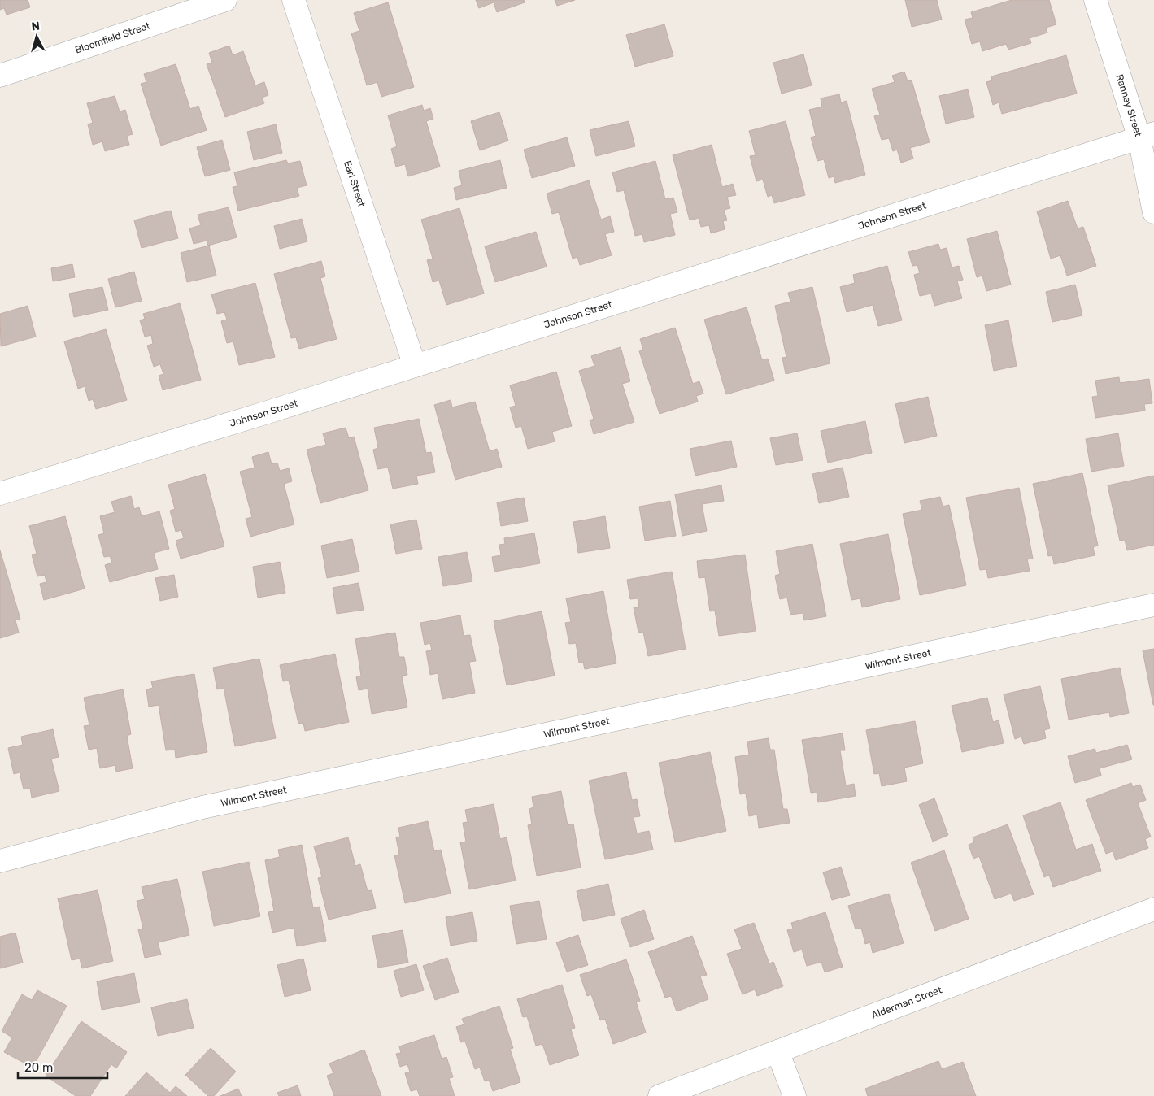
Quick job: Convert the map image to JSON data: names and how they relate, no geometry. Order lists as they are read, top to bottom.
{
  "streets": {
    "street": [
      "Bloomfield Street",
      "Ranney Street",
      "Earl Street",
      "Johnson Street",
      "Wilmont Street",
      "Alderman Street"
    ]
  },
  "crossings": [
    ["Ranney Street", "Johnson Street"],
    ["Earl Street", "Johnson Street"]
  ],
  "scale_bar": "20 m",
  "north": "top"
}
